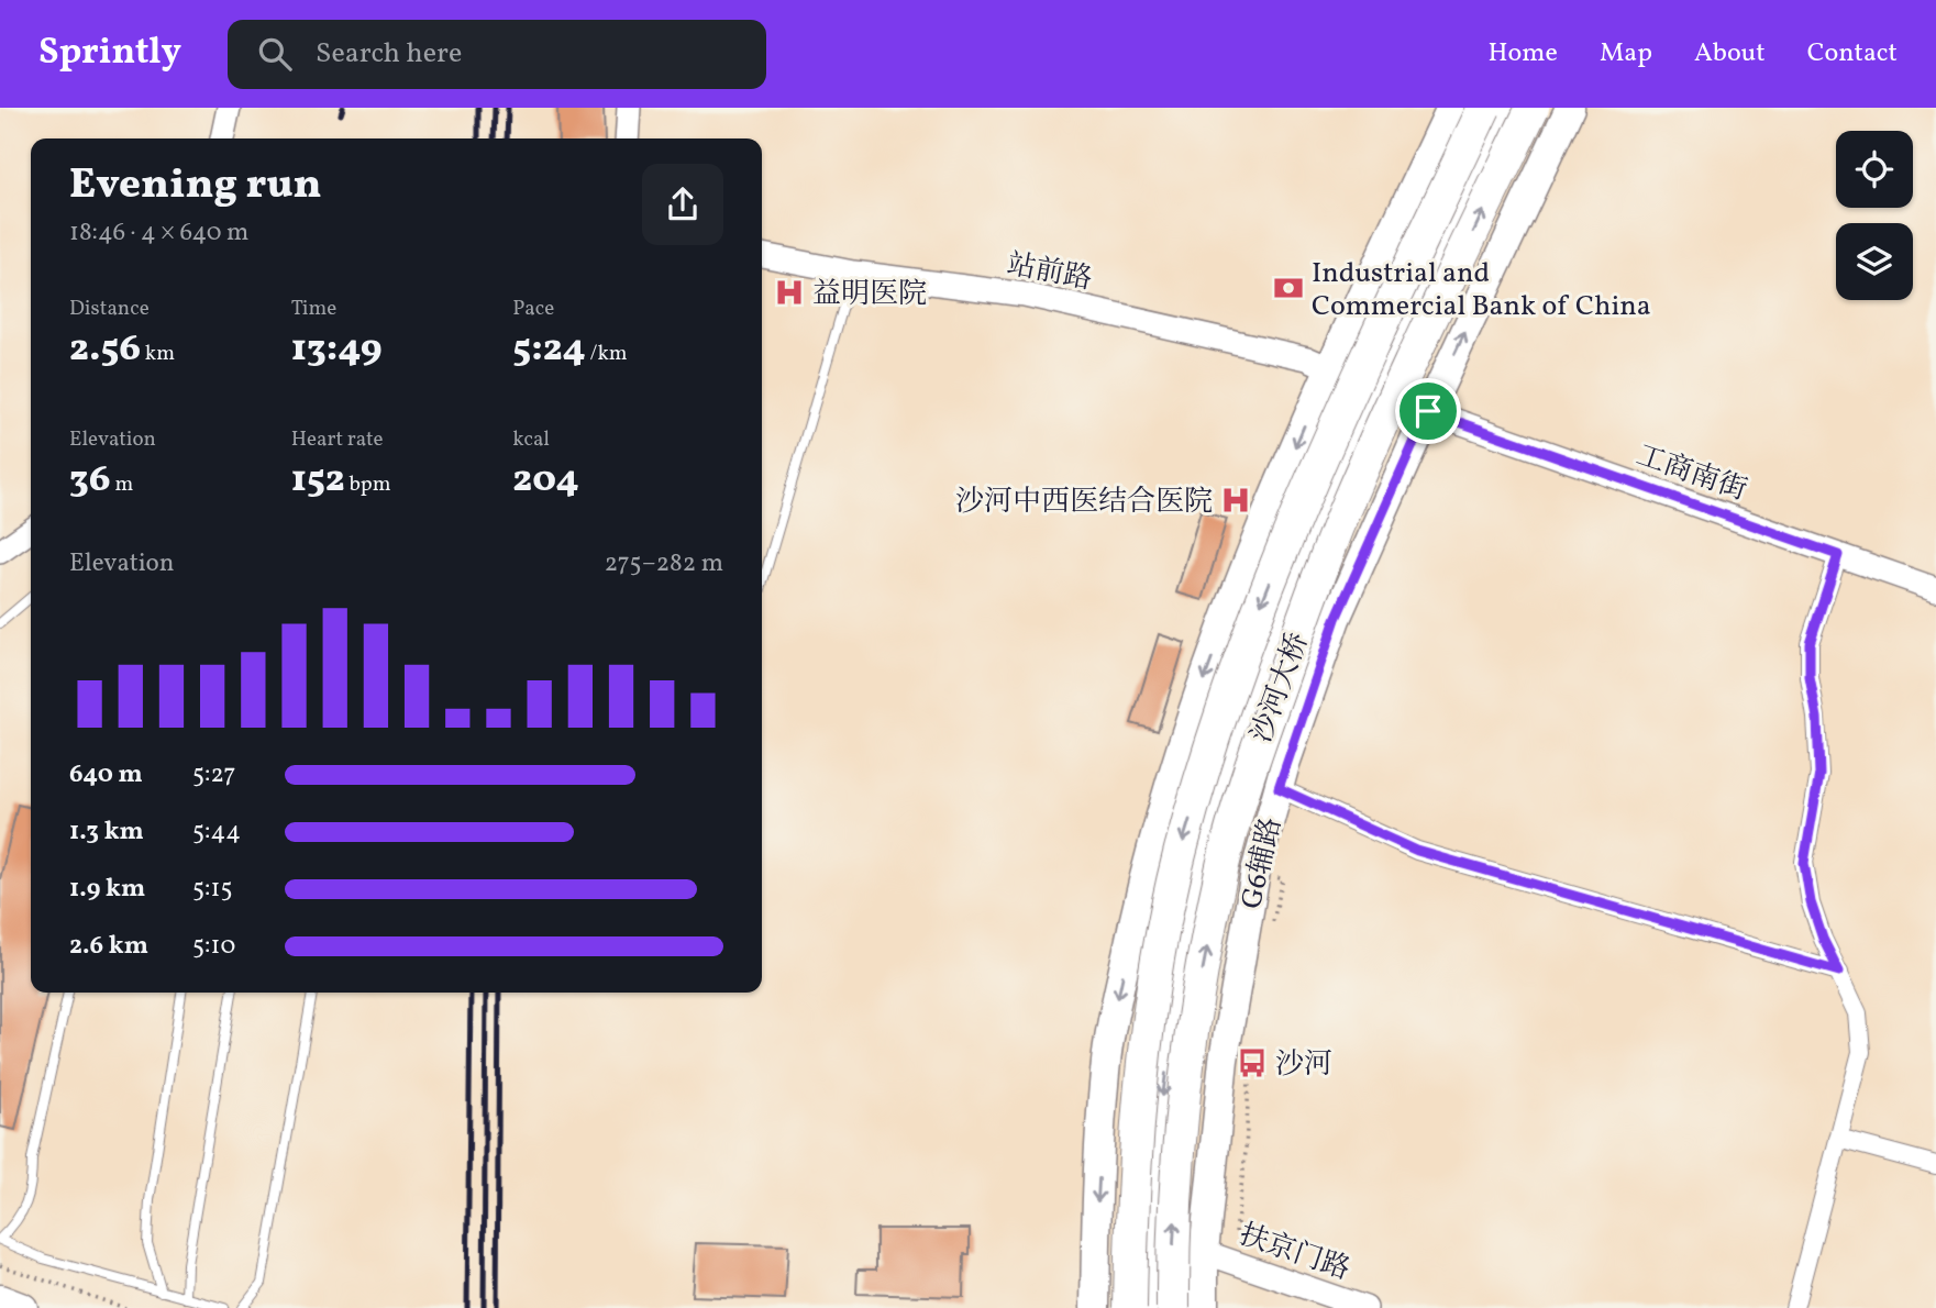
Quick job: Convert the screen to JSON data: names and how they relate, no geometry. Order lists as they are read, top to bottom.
{
  "streets": {
    "highway": ["沙河大桥"],
    "main road": ["G6辅路"],
    "street": ["站前路", "工商南街", "扶京门路"]
  },
  "crossings": [
    ["站前路", "工商南街"],
    ["工商南街", "G6辅路"],
    ["G6辅路", "扶京门路"]
  ],
  "places": {
    "bank": ["Industrial and Commercial Bank of China"],
    "hospital": ["益明医院", "沙河中西医结合医院"],
    "bus stop": ["沙河"]
  },
  "page": {
    "header": "Sprintly",
    "search": "Search here",
    "nav": [
      "Home",
      "Map",
      "About",
      "Contact"
    ],
    "heading": ["Evening run", "18:46 · 4 × 640 m"],
    "stats": [
      ["Distance", "2.56 km"],
      ["Time", "13:49"],
      ["Pace", "5:24 /km"],
      ["Elevation", "36 m"],
      ["Heart rate", "152 bpm"],
      ["kcal", "204"]
    ],
    "chart": ["Elevation", "275–282 m"],
    "list": [
      {
        "name": "640 m",
        "note": "5:27"
      },
      {
        "name": "1.3 km",
        "note": "5:44"
      },
      {
        "name": "1.9 km",
        "note": "5:15"
      },
      {
        "name": "2.6 km",
        "note": "5:10"
      }
    ]
  }
}
